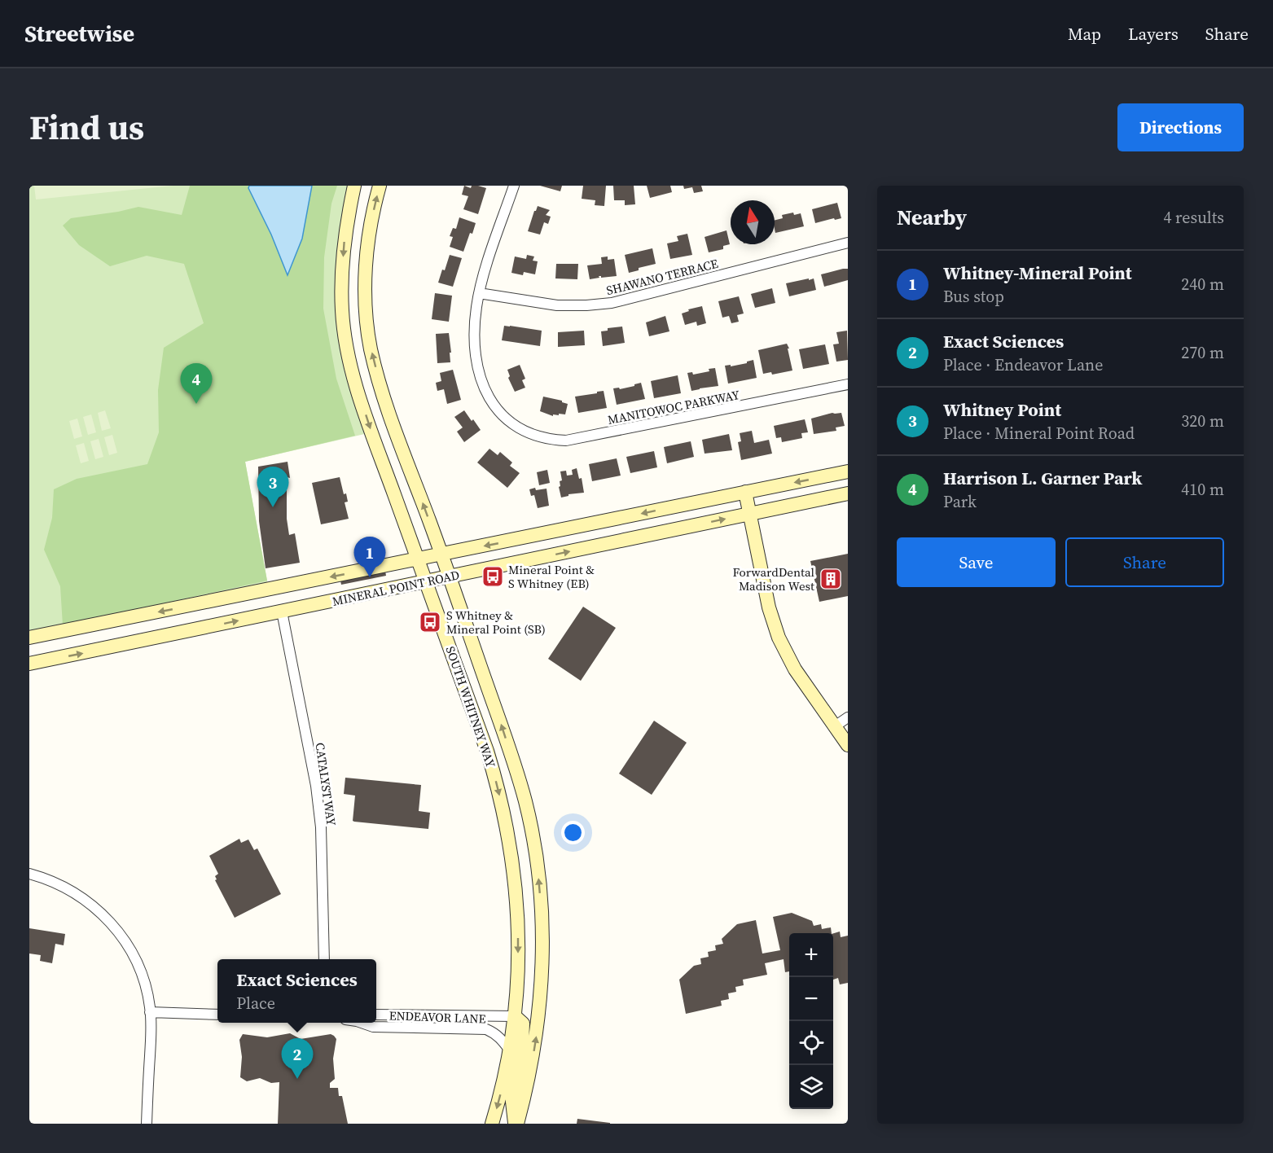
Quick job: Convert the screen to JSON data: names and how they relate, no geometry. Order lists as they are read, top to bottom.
{
  "streets": {
    "main road": ["MINERAL POINT ROAD", "SOUTH WHITNEY WAY"],
    "street": [
      "SHAWANO TERRACE",
      "MANITOWOC PARKWAY",
      "CATALYST WAY",
      "ENDEAVOR LANE"
    ]
  },
  "crossings": [
    ["SHAWANO TERRACE", "MANITOWOC PARKWAY"],
    ["MINERAL POINT ROAD", "SOUTH WHITNEY WAY"],
    ["MINERAL POINT ROAD", "CATALYST WAY"],
    ["SOUTH WHITNEY WAY", "ENDEAVOR LANE"]
  ],
  "places": {
    "bus stop": ["Mineral Point & S Whitney (EB)", "S Whitney & Mineral Point (SB)"],
    "building": ["ForwardDental Madison West"]
  },
  "north": "top",
  "page": {
    "header": "Streetwise",
    "nav": ["Map", "Layers", "Share"],
    "title": "Find us",
    "buttons": [
      "Directions",
      ["Save", "Share"]
    ],
    "heading": ["Nearby", "4 results"],
    "list": [
      {
        "mark": "1",
        "name": "Whitney-Mineral Point",
        "note": "Bus stop",
        "value": "240 m"
      },
      {
        "mark": "2",
        "name": "Exact Sciences",
        "note": "Place · Endeavor Lane",
        "value": "270 m"
      },
      {
        "mark": "3",
        "name": "Whitney Point",
        "note": "Place · Mineral Point Road",
        "value": "320 m"
      },
      {
        "mark": "4",
        "name": "Harrison L. Garner Park",
        "note": "Park",
        "value": "410 m"
      }
    ],
    "pins": [
      "4",
      "3",
      "1",
      "2"
    ],
    "map_buttons": ["+", "−"],
    "popup": ["Exact Sciences", "Place"]
  }
}
